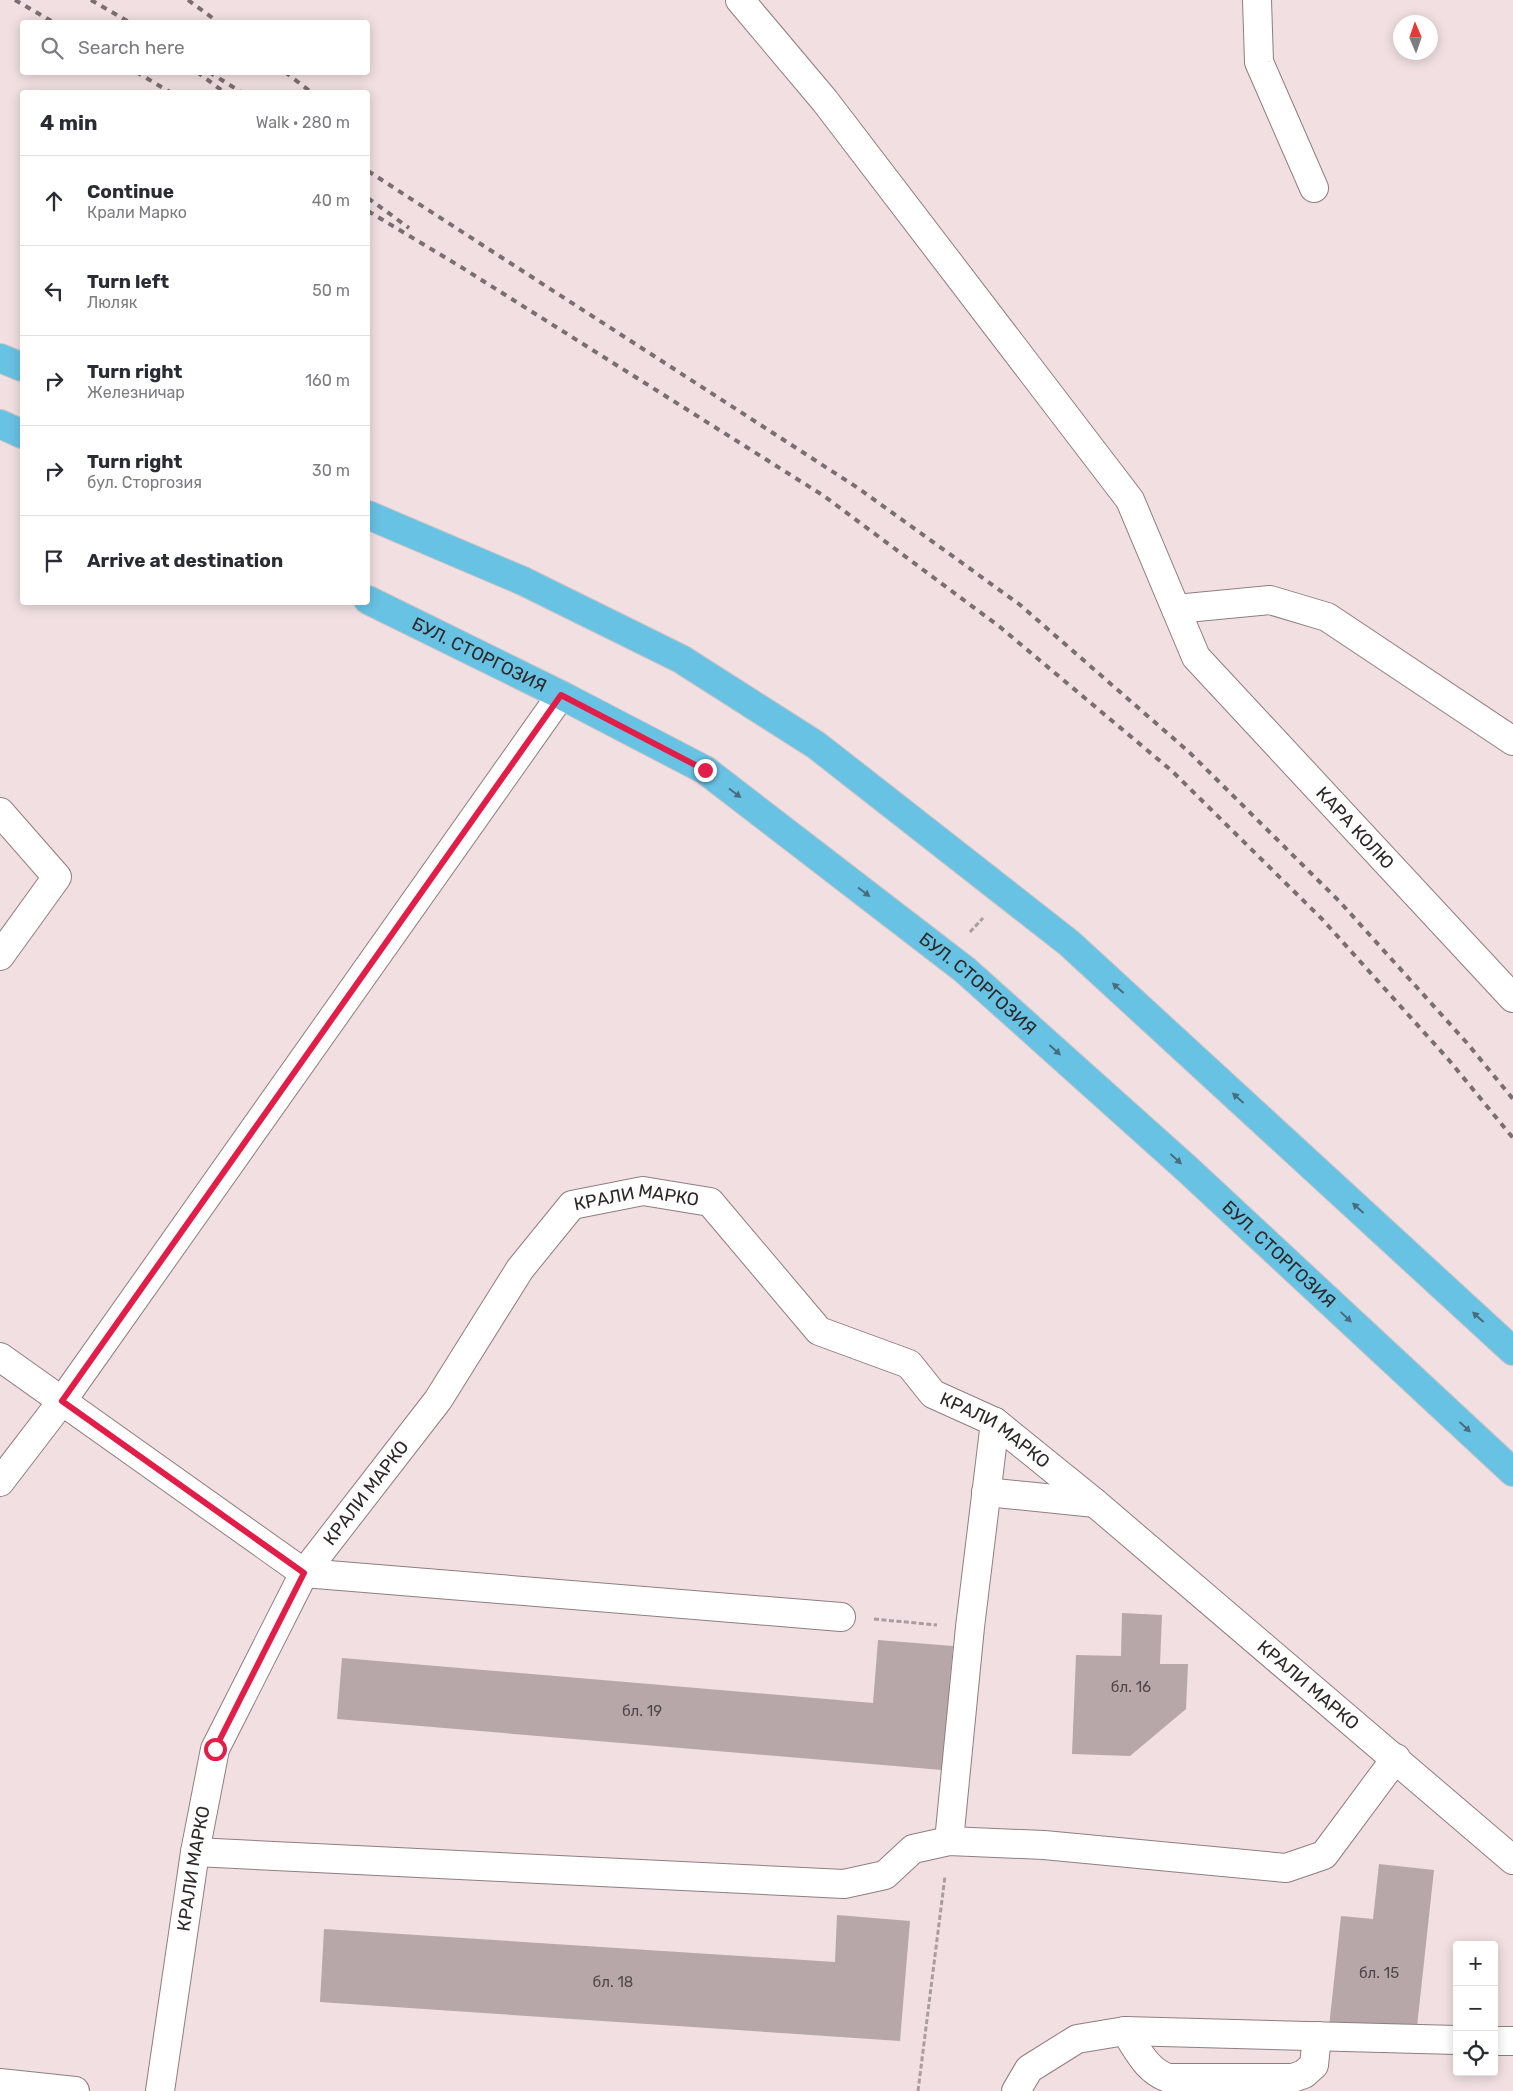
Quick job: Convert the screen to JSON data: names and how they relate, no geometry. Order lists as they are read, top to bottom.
{
  "streets": {
    "main road": ["БУЛ. СТОРГОЗИЯ"],
    "street": ["КАРА КОЛЮ", "КРАЛИ МАРКО"]
  },
  "house_numbers": [
    "бл. 16",
    "бл. 19",
    "бл. 15",
    "бл. 18"
  ],
  "north": "top",
  "page": {
    "search": "Search here",
    "heading": ["4 min", "Walk · 280 m"],
    "list": [
      ["Continue", "Крали Марко", "40 m"],
      ["Turn left", "Люляк", "50 m"],
      ["Turn right", "Железничар", "160 m"],
      ["Turn right", "бул. Сторгозия", "30 m"],
      "Arrive at destination"
    ],
    "map_buttons": ["+", "−"]
  }
}
